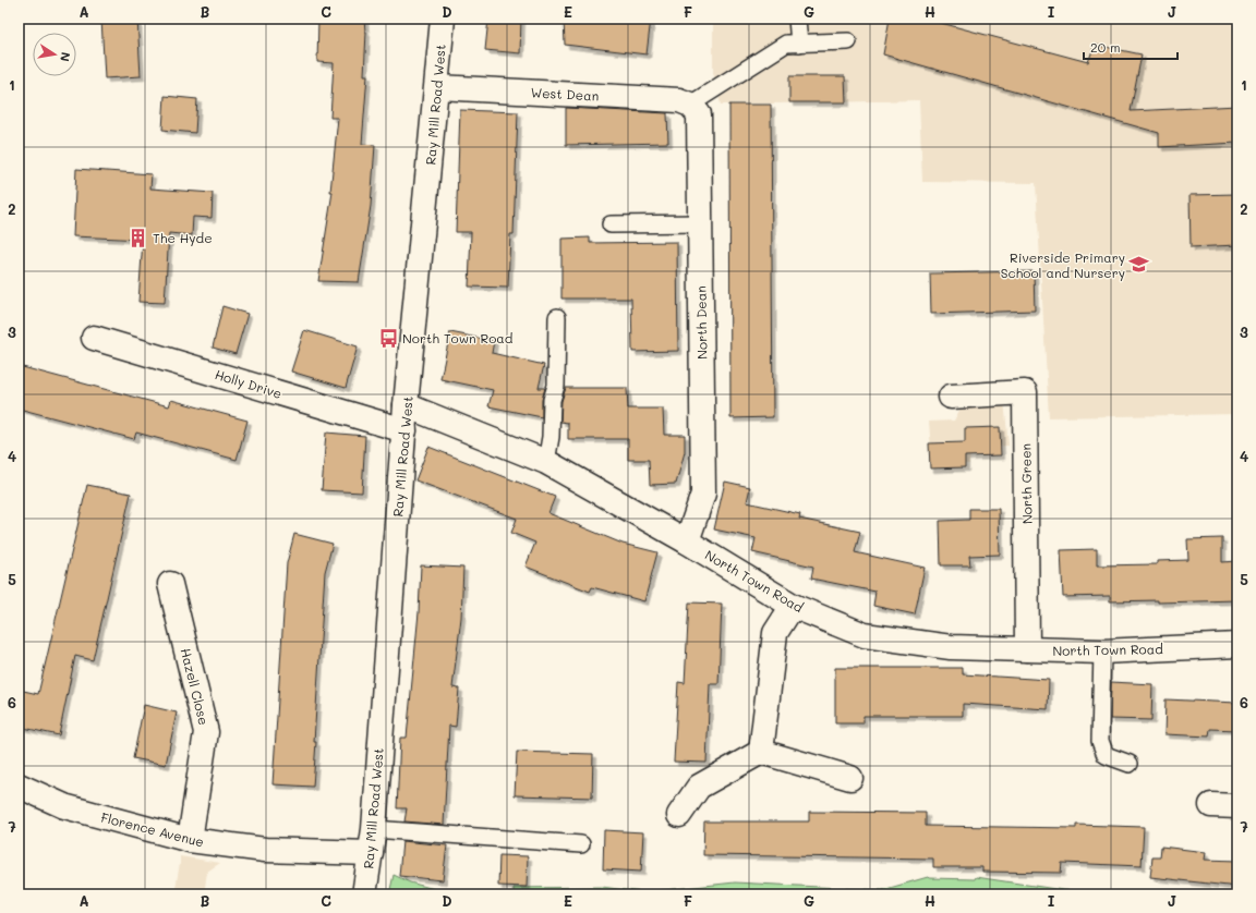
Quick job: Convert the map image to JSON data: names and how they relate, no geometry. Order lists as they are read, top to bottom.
{
  "streets": {
    "street": [
      "West Dean",
      "Ray Mill Road West",
      "North Dean",
      "Holly Drive",
      "North Green",
      "North Town Road",
      "Hazell Close",
      "Florence Avenue"
    ]
  },
  "crossings": [
    ["West Dean", "Ray Mill Road West"],
    ["West Dean", "North Dean"],
    ["Ray Mill Road West", "Holly Drive"],
    ["Ray Mill Road West", "North Town Road"],
    ["Ray Mill Road West", "Florence Avenue"],
    ["North Dean", "North Town Road"],
    ["North Green", "North Town Road"],
    ["Hazell Close", "Florence Avenue"]
  ],
  "places": {
    "building": ["The Hyde"],
    "school or university": ["Riverside Primary School and Nursery"],
    "bus stop": ["North Town Road"]
  },
  "scale_bar": "20 m",
  "north": "right",
  "grid": {
    "columns": [
      "A",
      "B",
      "C",
      "D",
      "E",
      "F",
      "G",
      "H",
      "I",
      "J"
    ],
    "rows": [
      "1",
      "2",
      "3",
      "4",
      "5",
      "6",
      "7"
    ]
  }
}
